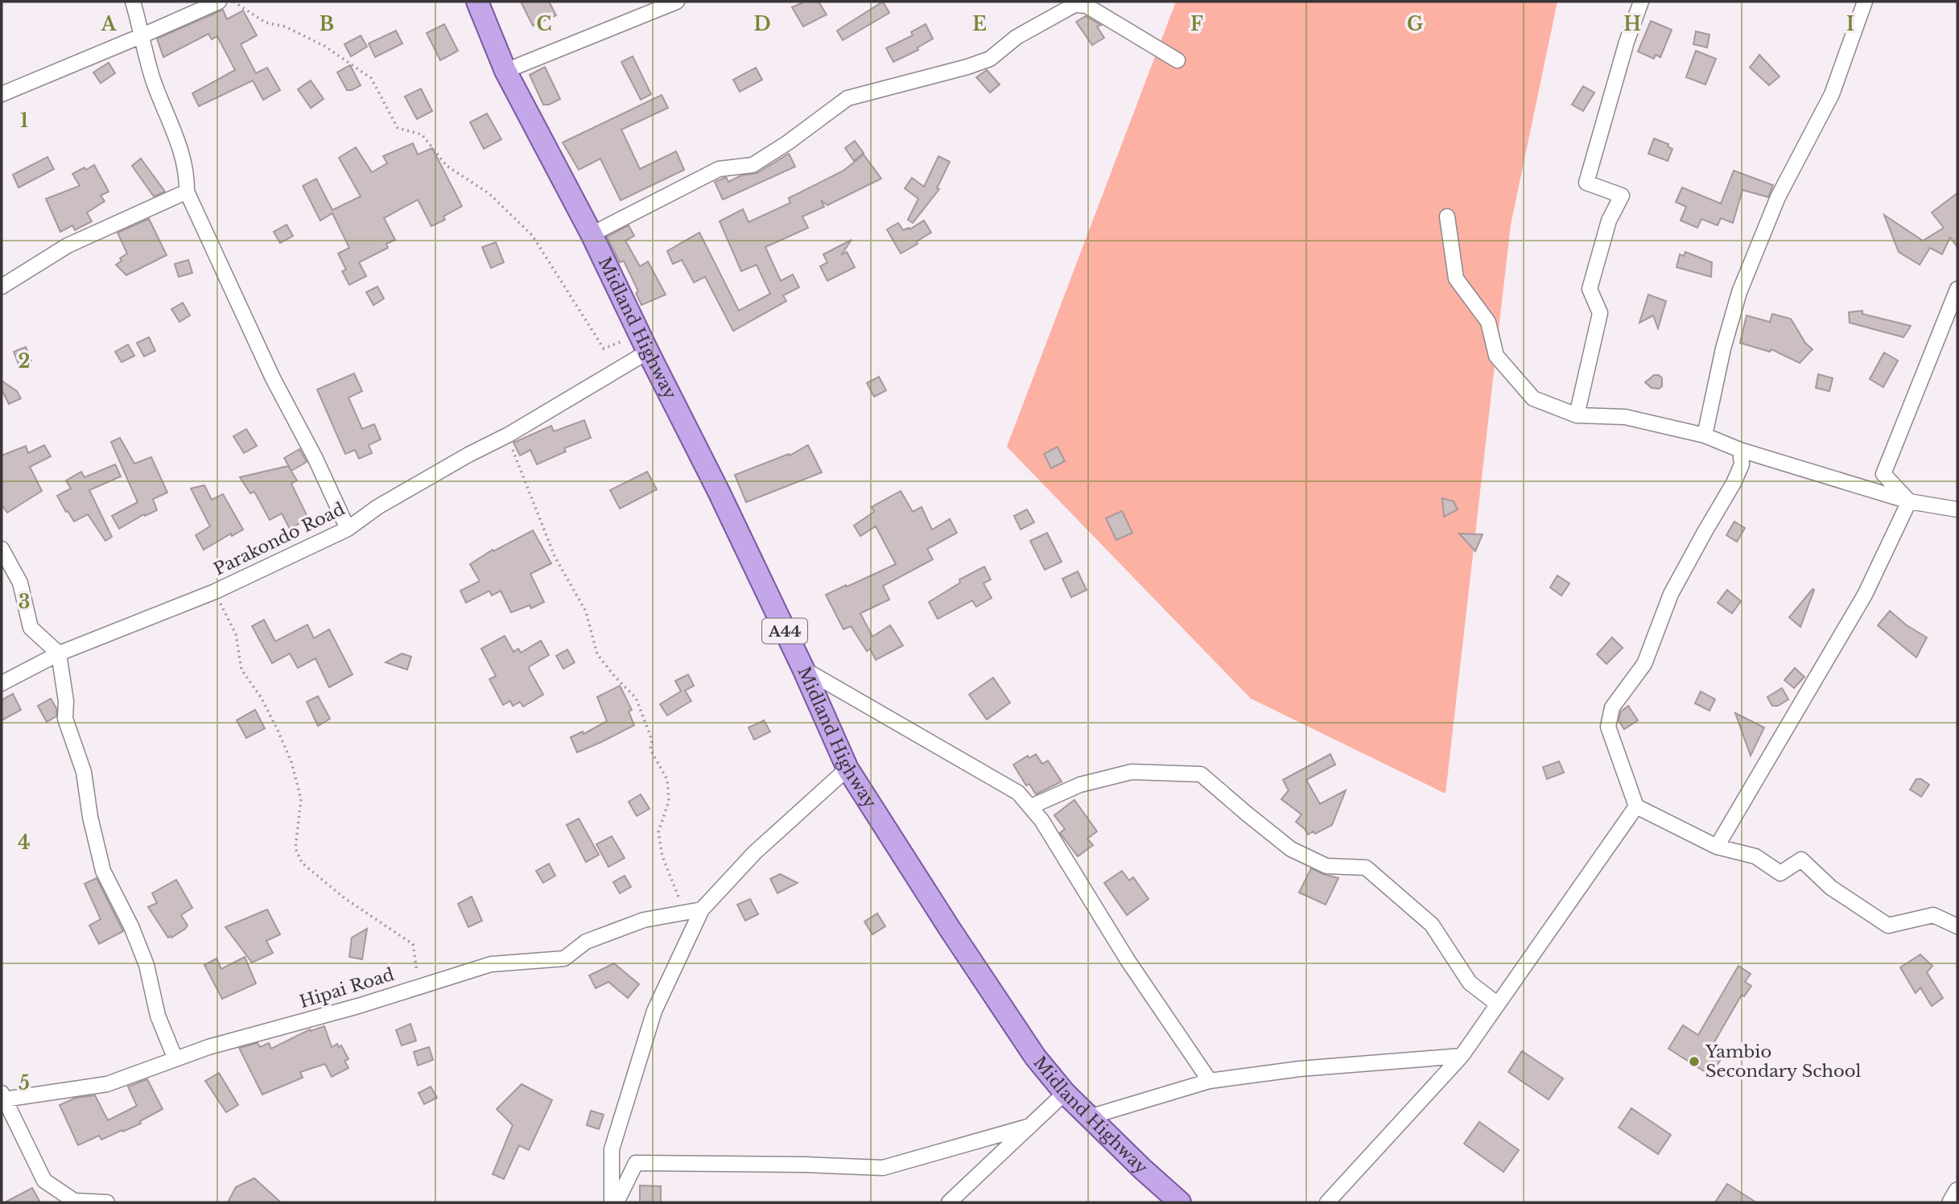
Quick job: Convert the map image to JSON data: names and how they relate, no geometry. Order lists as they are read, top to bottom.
{
  "streets": {
    "main road": ["Midland Highway", "A44"],
    "street": ["Parakondo Road", "Hipai Road"]
  },
  "crossings": [
    ["Midland Highway", "Parakondo Road"]
  ],
  "places": ["Yambio Secondary School"],
  "grid": {
    "columns": [
      "A",
      "B",
      "C",
      "D",
      "E",
      "F",
      "G",
      "H",
      "I"
    ],
    "rows": [
      "1",
      "2",
      "3",
      "4",
      "5"
    ]
  }
}
